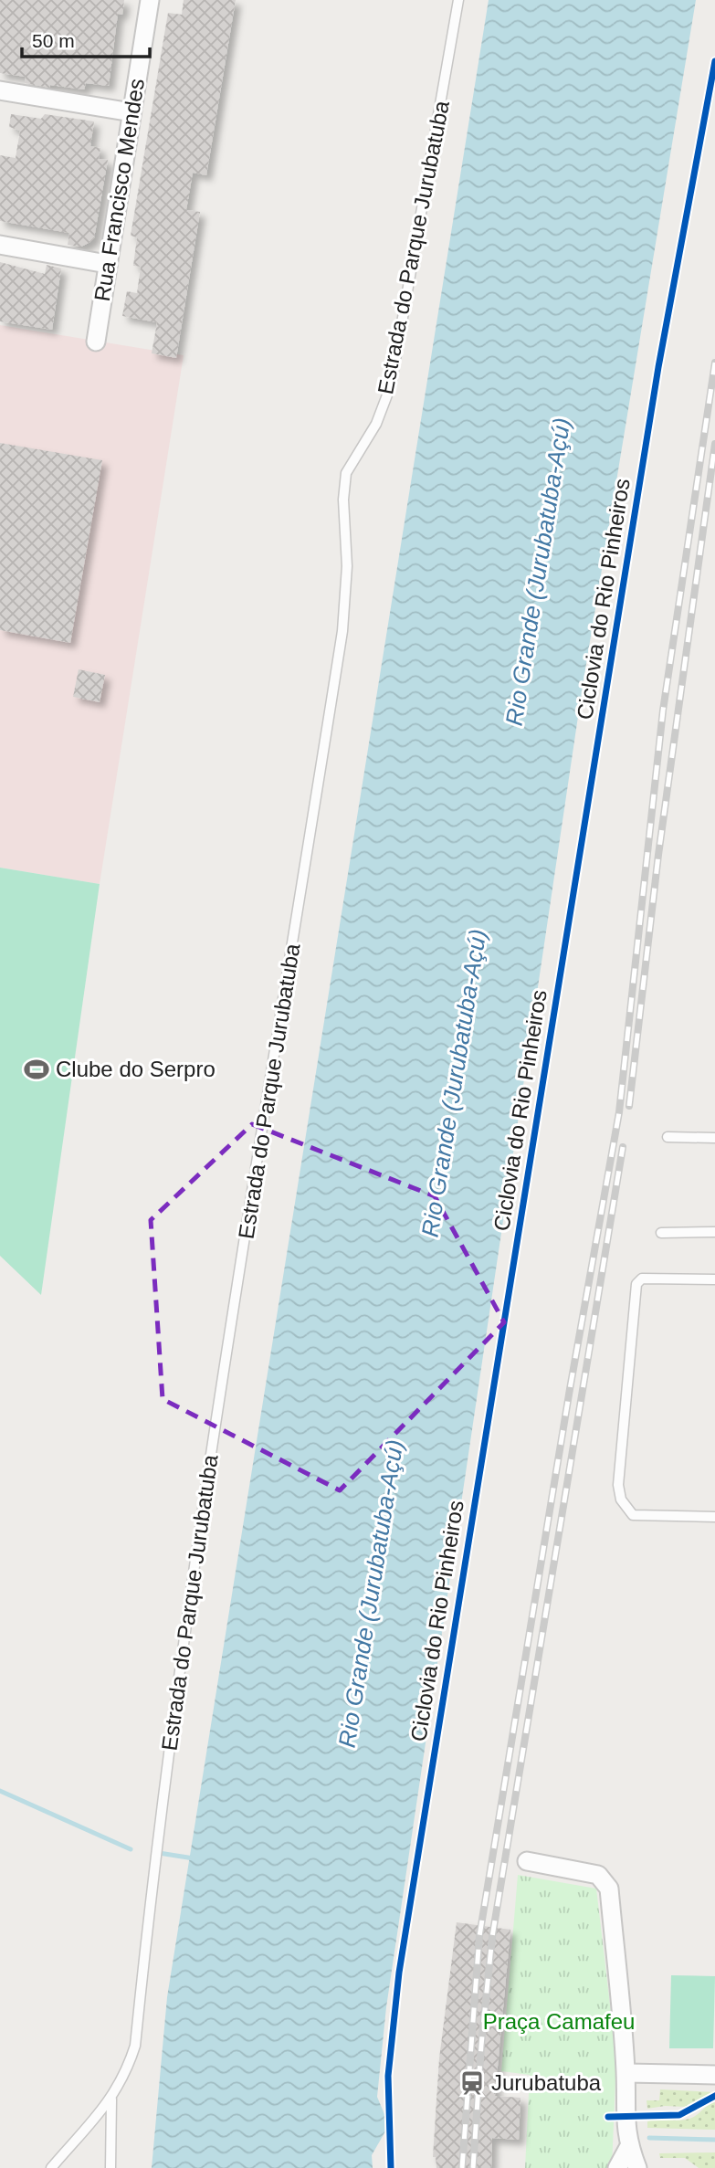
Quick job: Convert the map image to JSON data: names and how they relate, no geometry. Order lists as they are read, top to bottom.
{
  "streets": {
    "street": ["Rua Francisco Mendes"],
    "lane": ["Estrada do Parque Jurubatuba"],
    "cycle path": ["Ciclovia do Rio Pinheiros"]
  },
  "water": ["Rio Grande (Jurubatuba-Açú)"],
  "parks": ["Praça Camafeu"],
  "places": {
    "sports": ["Clube do Serpro"],
    "station": ["Jurubatuba"]
  },
  "scale_bar": "50 m"
}
